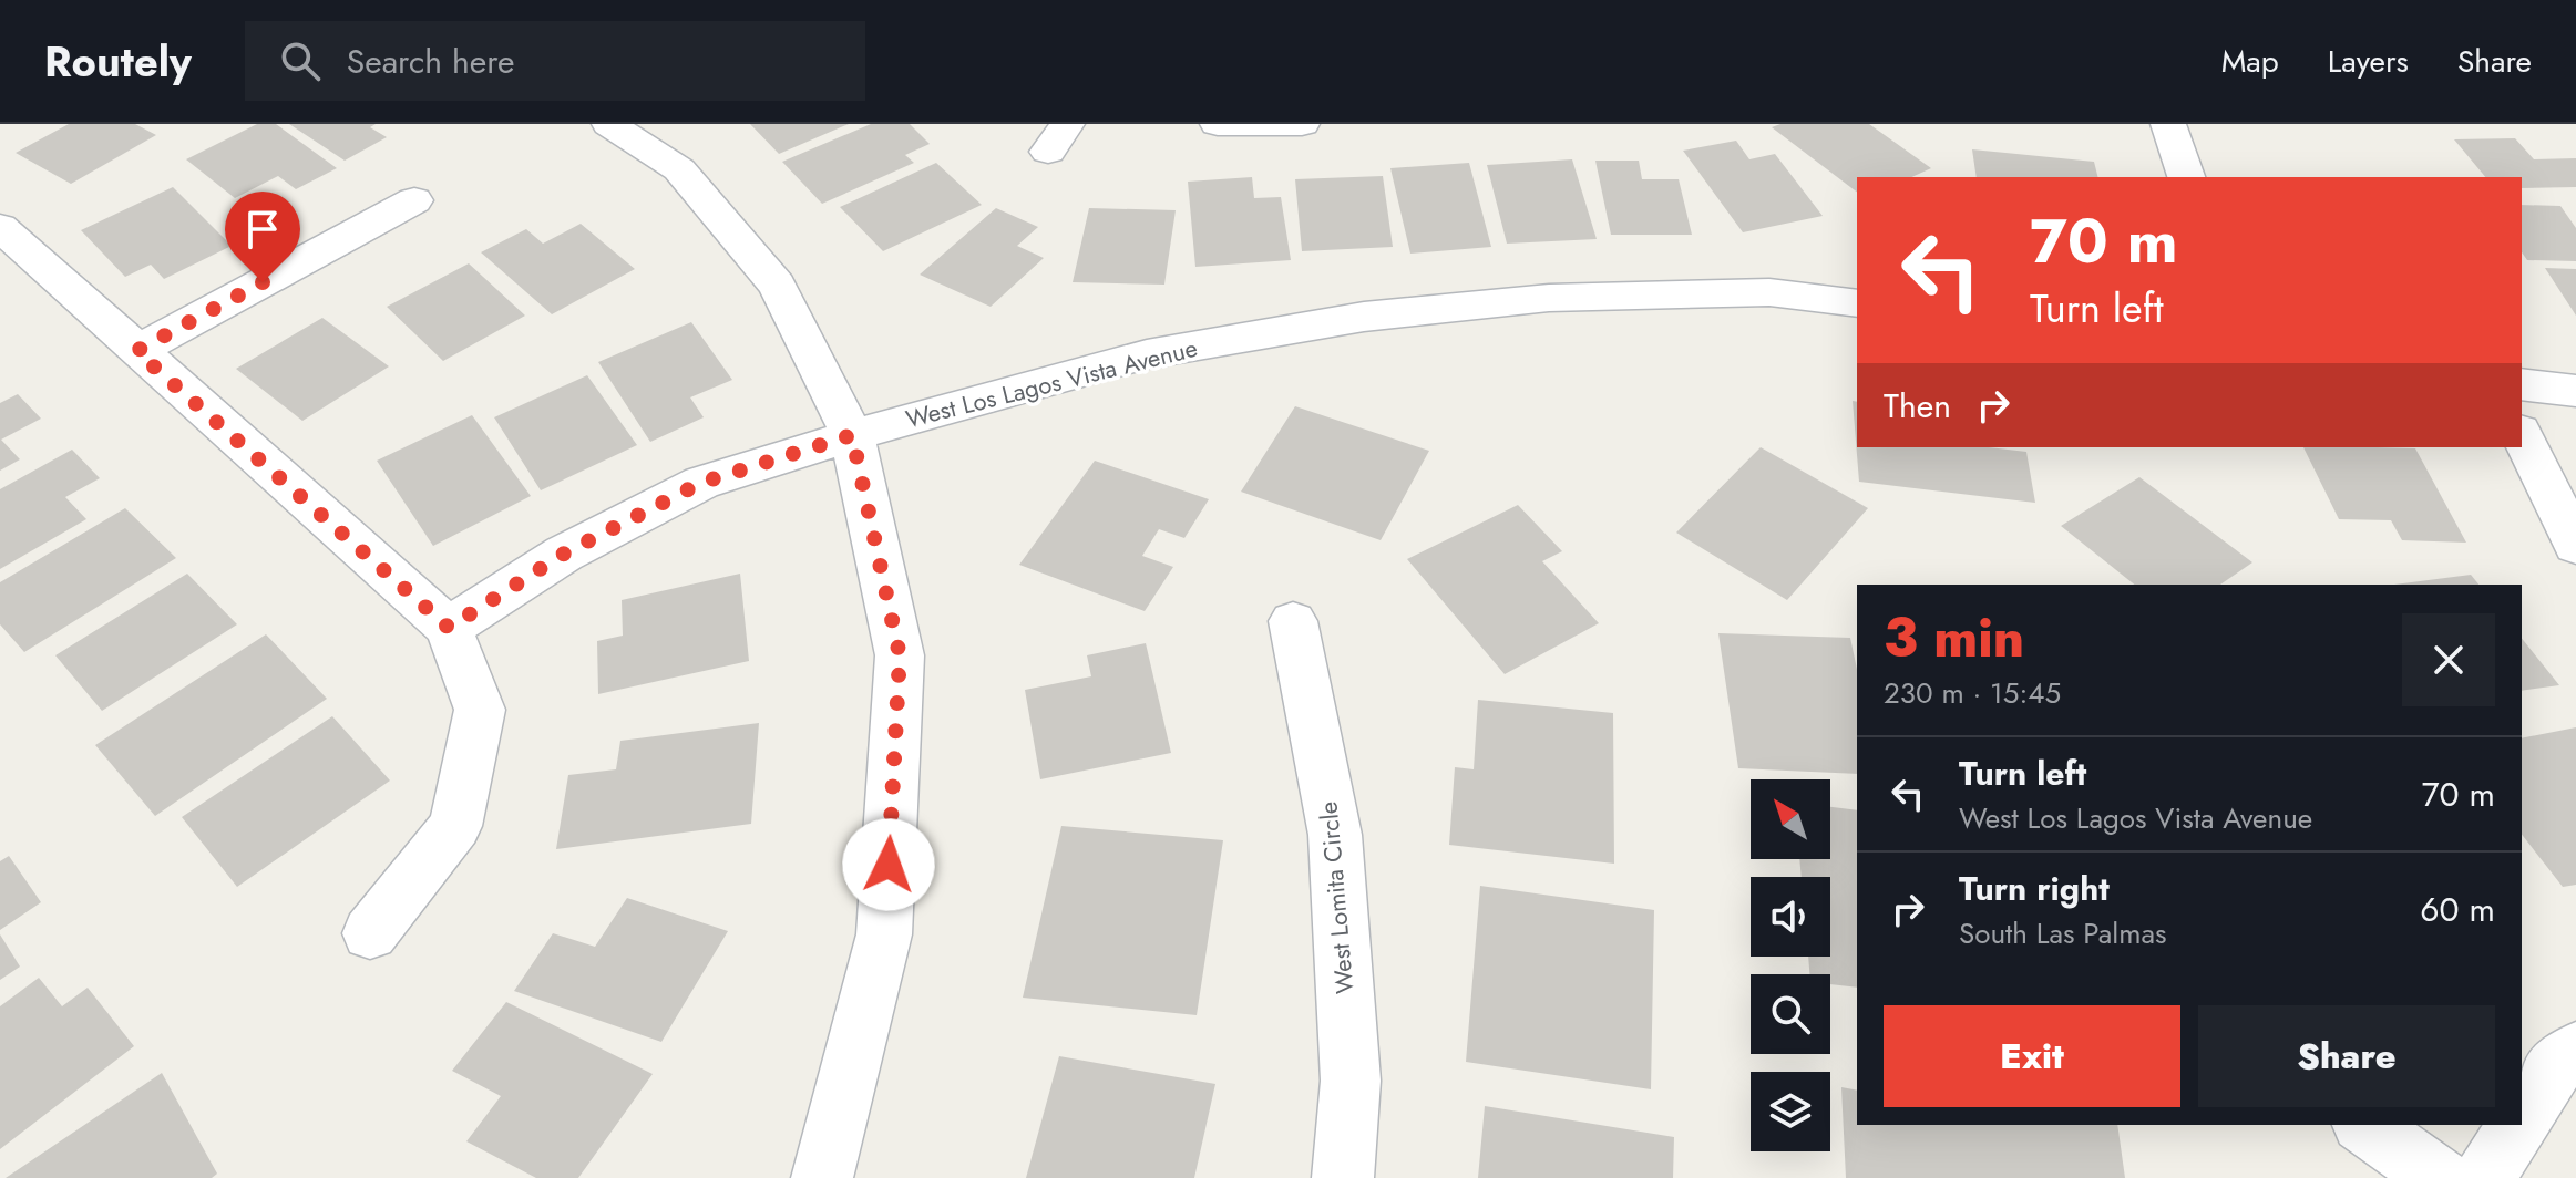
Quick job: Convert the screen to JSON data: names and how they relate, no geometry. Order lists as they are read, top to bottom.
{
  "streets": {
    "street": ["West Los Lagos Vista Avenue", "West Lomita Circle"]
  },
  "north": "top left",
  "page": {
    "header": "Routely",
    "search": "Search here",
    "nav": ["Map", "Layers", "Share"],
    "turn": ["70 m", "Turn left"],
    "then": "Then",
    "heading": ["3 min", "230 m · 15:45"],
    "list": [
      {
        "name": "Turn left",
        "note": "West Los Lagos Vista Avenue",
        "value": "70 m"
      },
      {
        "name": "Turn right",
        "note": "South Las Palmas",
        "value": "60 m"
      }
    ],
    "buttons": ["Exit", "Share"]
  }
}
